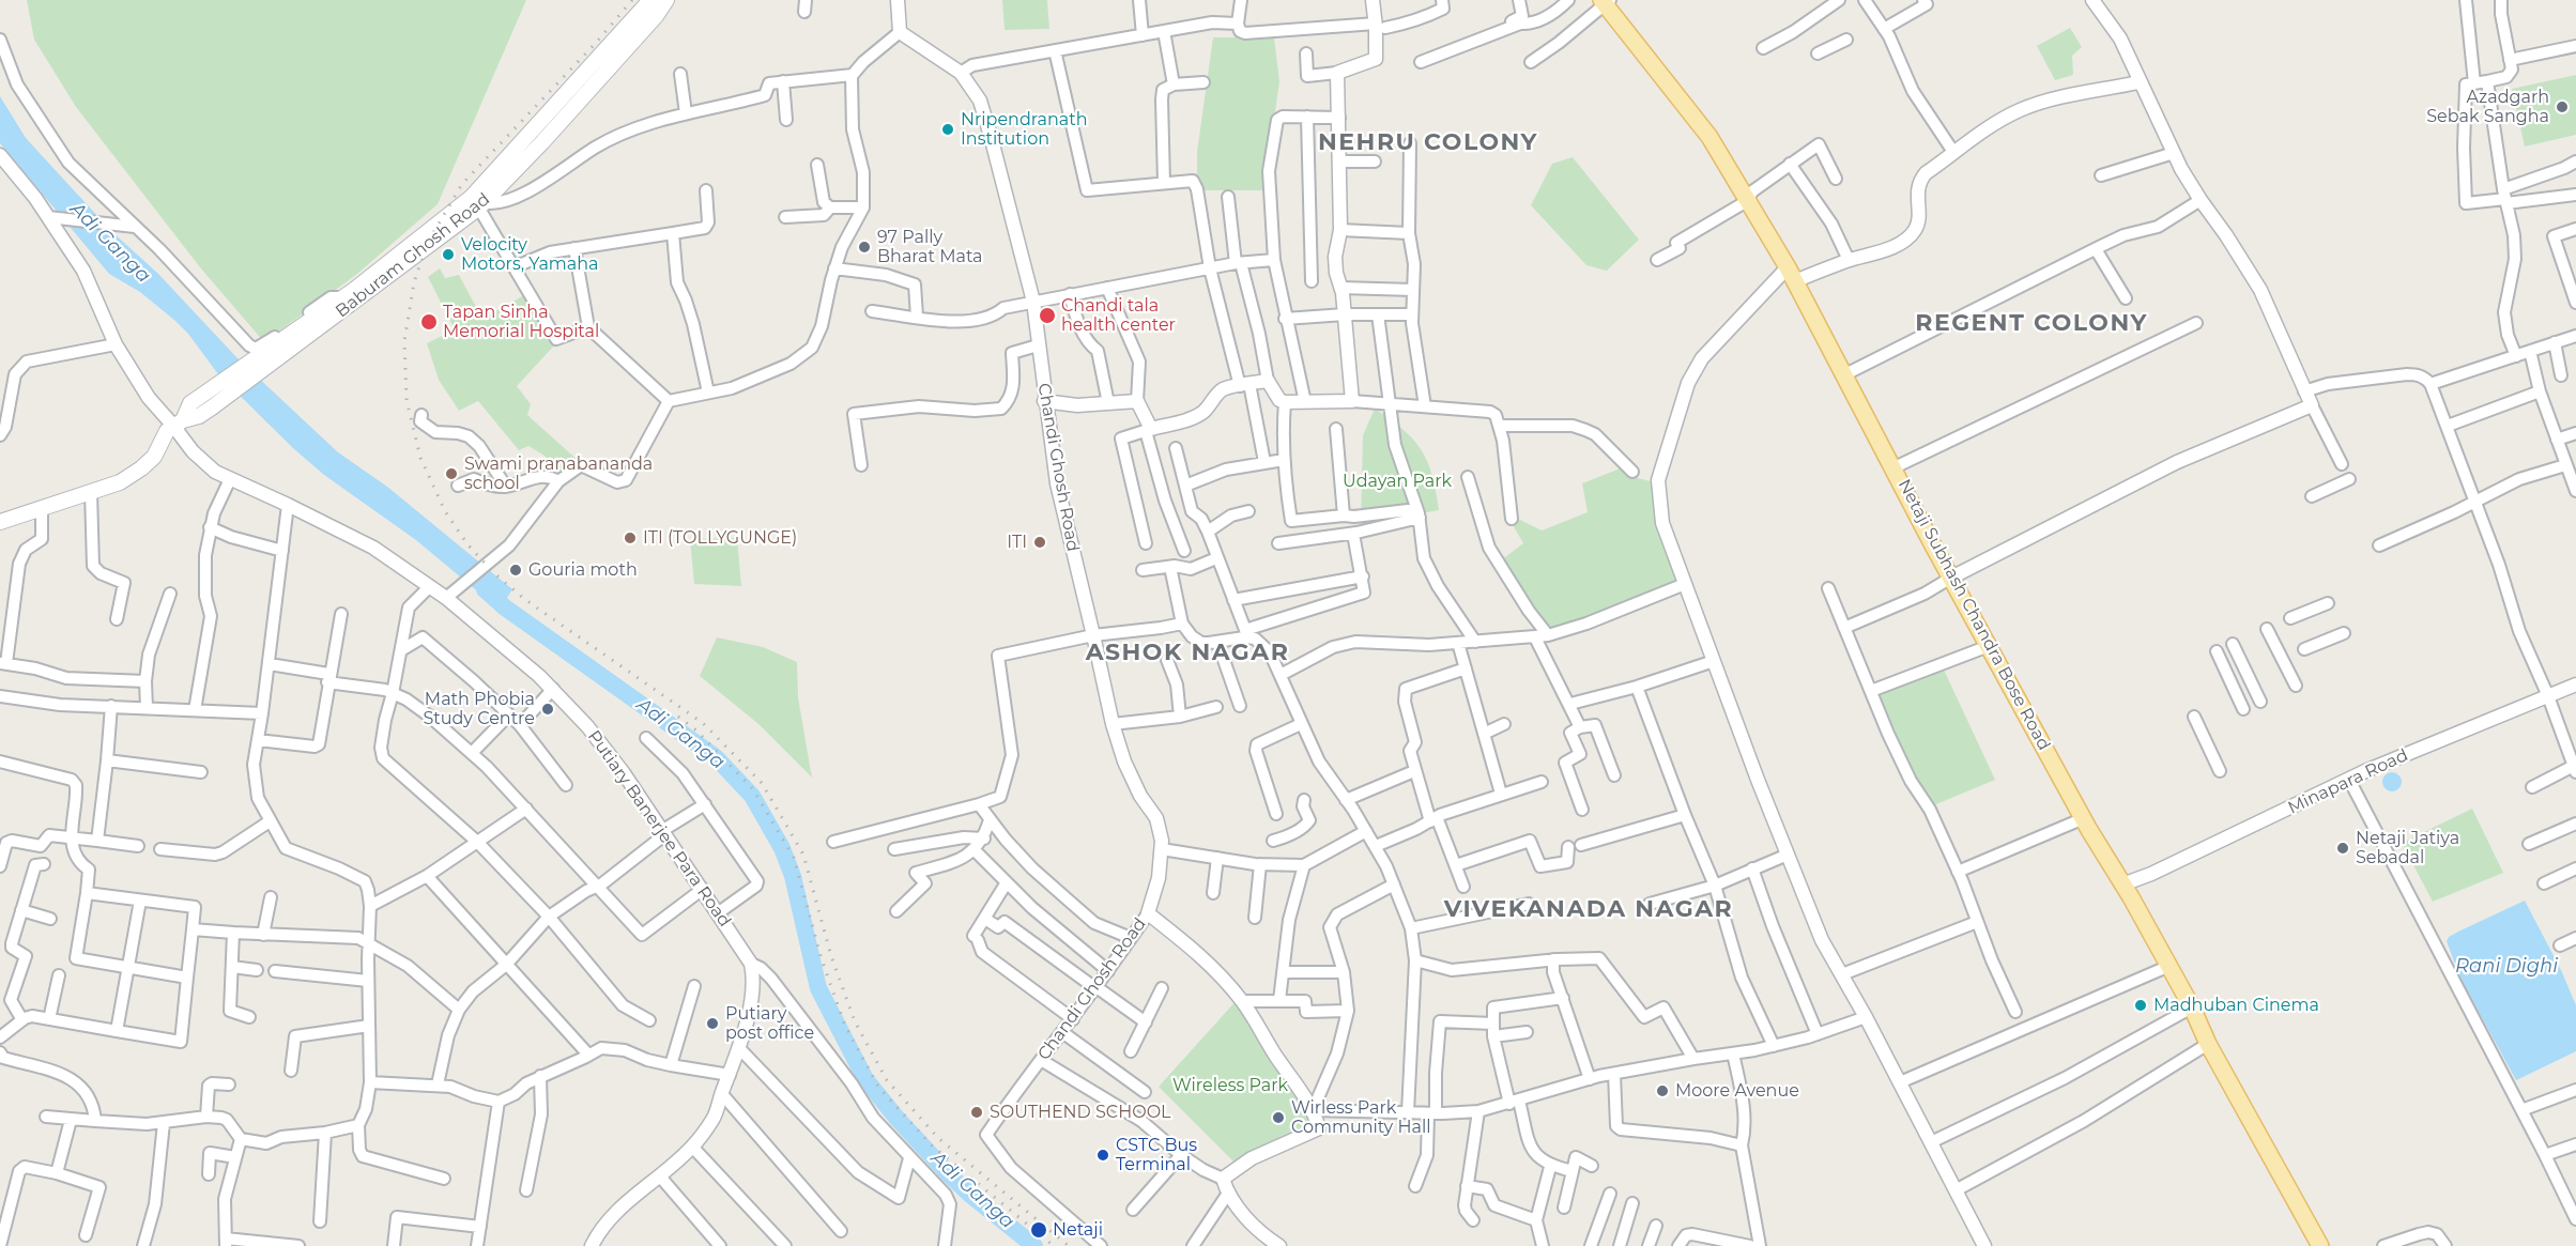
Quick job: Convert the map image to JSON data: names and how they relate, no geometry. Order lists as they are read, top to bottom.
{
  "streets": {
    "main road": ["Baburam Ghosh Road", "Netaji Subhash Chandra Bose Road"],
    "street": ["Chandi Ghosh Road", "Minapara Road", "Putiary Banerjee Para Road"]
  },
  "crossings": [
    ["Baburam Ghosh Road", "Putiary Banerjee Para Road"],
    ["Netaji Subhash Chandra Bose Road", "Minapara Road"]
  ],
  "districts": [
    "NEHRU COLONY",
    "REGENT COLONY",
    "ASHOK NAGAR",
    "VIVEKANADA NAGAR"
  ],
  "water": ["Adi Ganga", "Rani Dighi"],
  "parks": ["Udayan Park", "Wireless Park"],
  "places": [
    "Azadgarh Sebak Sangha",
    "Nripendranath Institution",
    "97 Pally Bharat Mata",
    "Velocity Motors, Yamaha",
    "Chandi tala health center",
    "Tapan Sinha Memorial Hospital",
    "Swami pranabananda school",
    "ITI (TOLLYGUNGE)",
    "ITI",
    "Gouria moth",
    "Math Phobia Study Centre",
    "Netaji Jatiya Sebadal",
    "Madhuban Cinema",
    "Putiary post office",
    "Moore Avenue",
    "SOUTHEND SCHOOL",
    "Wirless Park Community Hall",
    "CSTC Bus Terminal",
    "Netaji"
  ]
}
